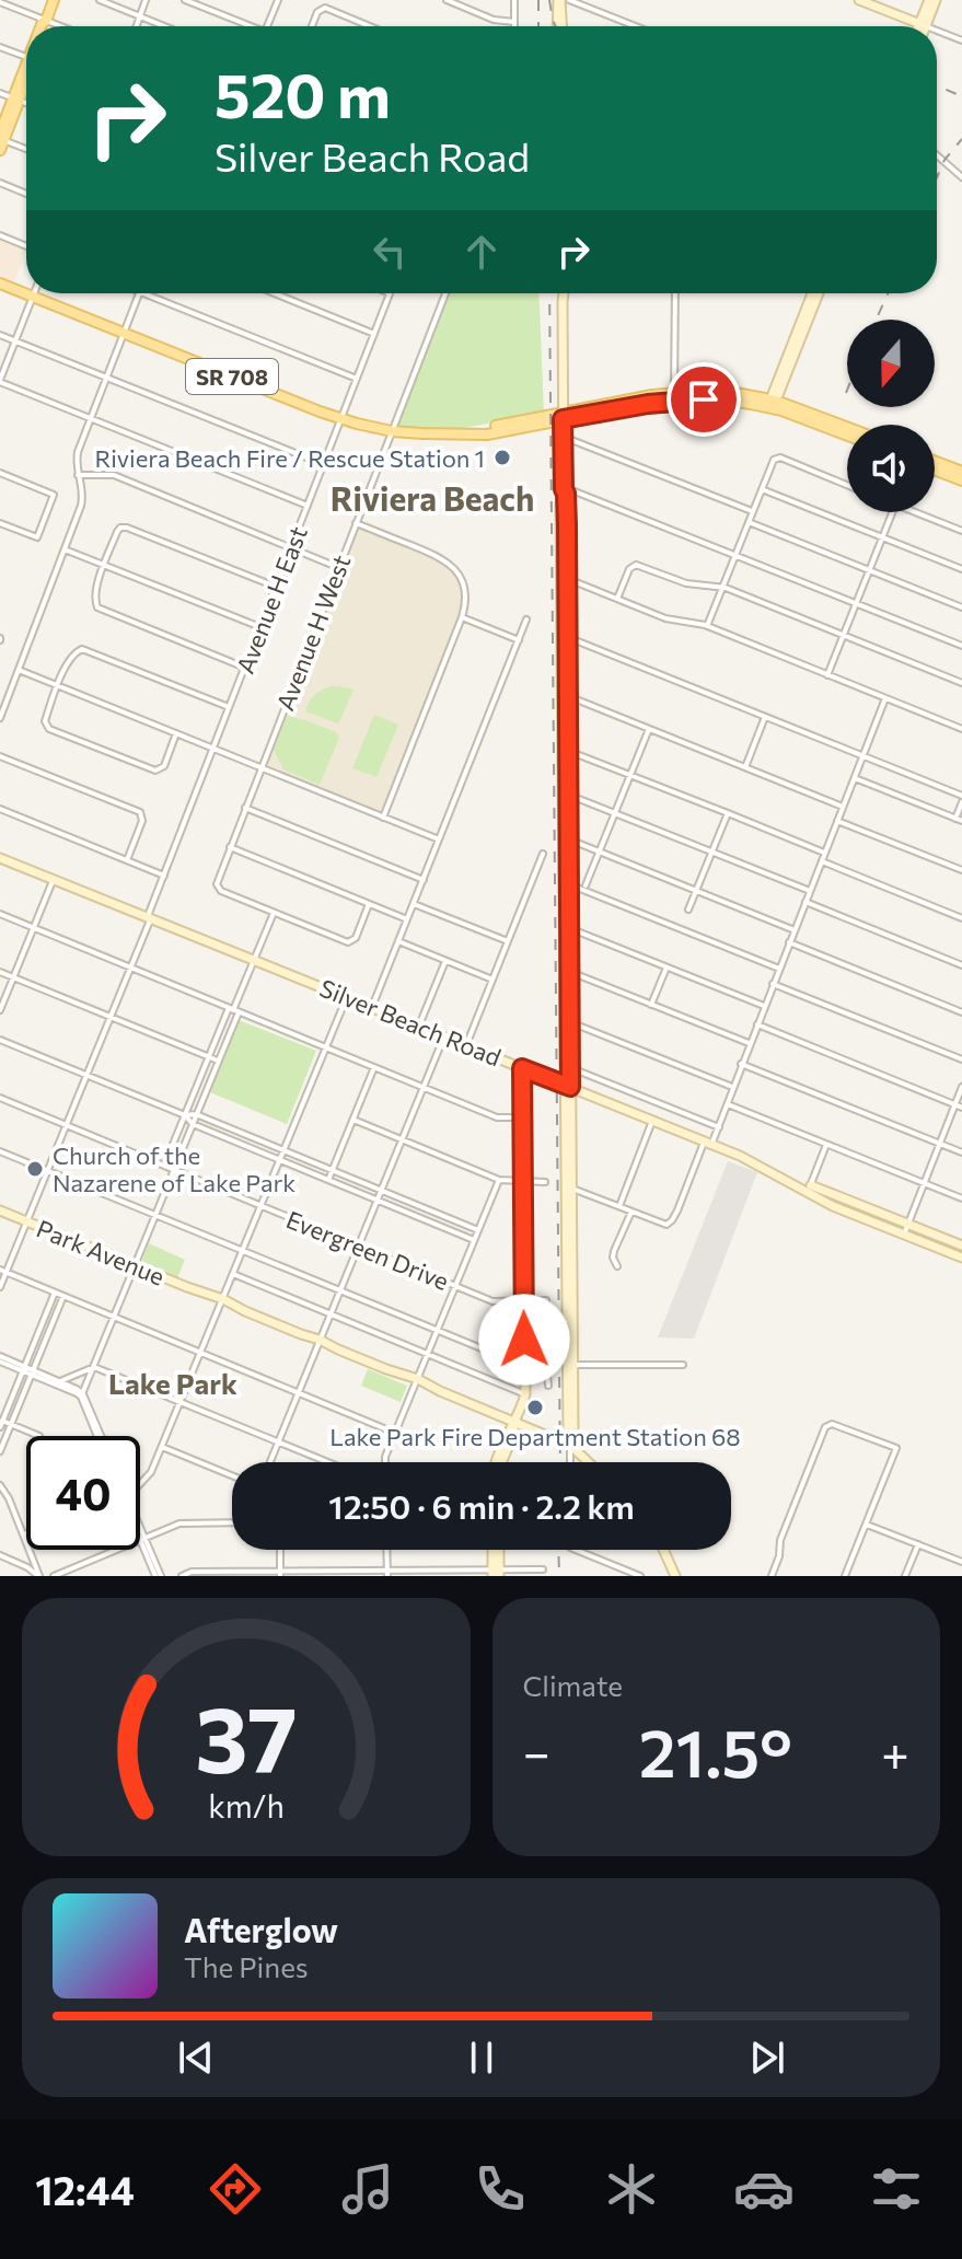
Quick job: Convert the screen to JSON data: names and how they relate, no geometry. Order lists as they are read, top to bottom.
{
  "streets": {
    "main road": ["SR 708"],
    "street": [
      "Avenue H East",
      "Avenue H West",
      "Silver Beach Road",
      "Evergreen Drive",
      "Park Avenue"
    ]
  },
  "crossings": [
    ["SR 708", "Avenue H East"],
    ["SR 708", "Avenue H West"],
    ["Avenue H East", "Silver Beach Road"],
    ["Avenue H East", "Evergreen Drive"],
    ["Avenue H East", "Park Avenue"]
  ],
  "districts": ["Riviera Beach", "Lake Park"],
  "places": ["Riviera Beach Fire / Rescue Station 1", "Church of the Nazarene of Lake Park", "Lake Park Fire Department Station 68"],
  "north": "bottom",
  "page": {
    "turn": ["520 m", "Silver Beach Road"],
    "limit": "40",
    "trip": "12:50 · 6 min · 2.2 km",
    "tile": "Climate",
    "heat": ["−", "21.5°", "+"],
    "song": ["Afterglow", "The Pines"],
    "tabs": "12:44",
    "gauge": ["37", "km/h"]
  }
}
